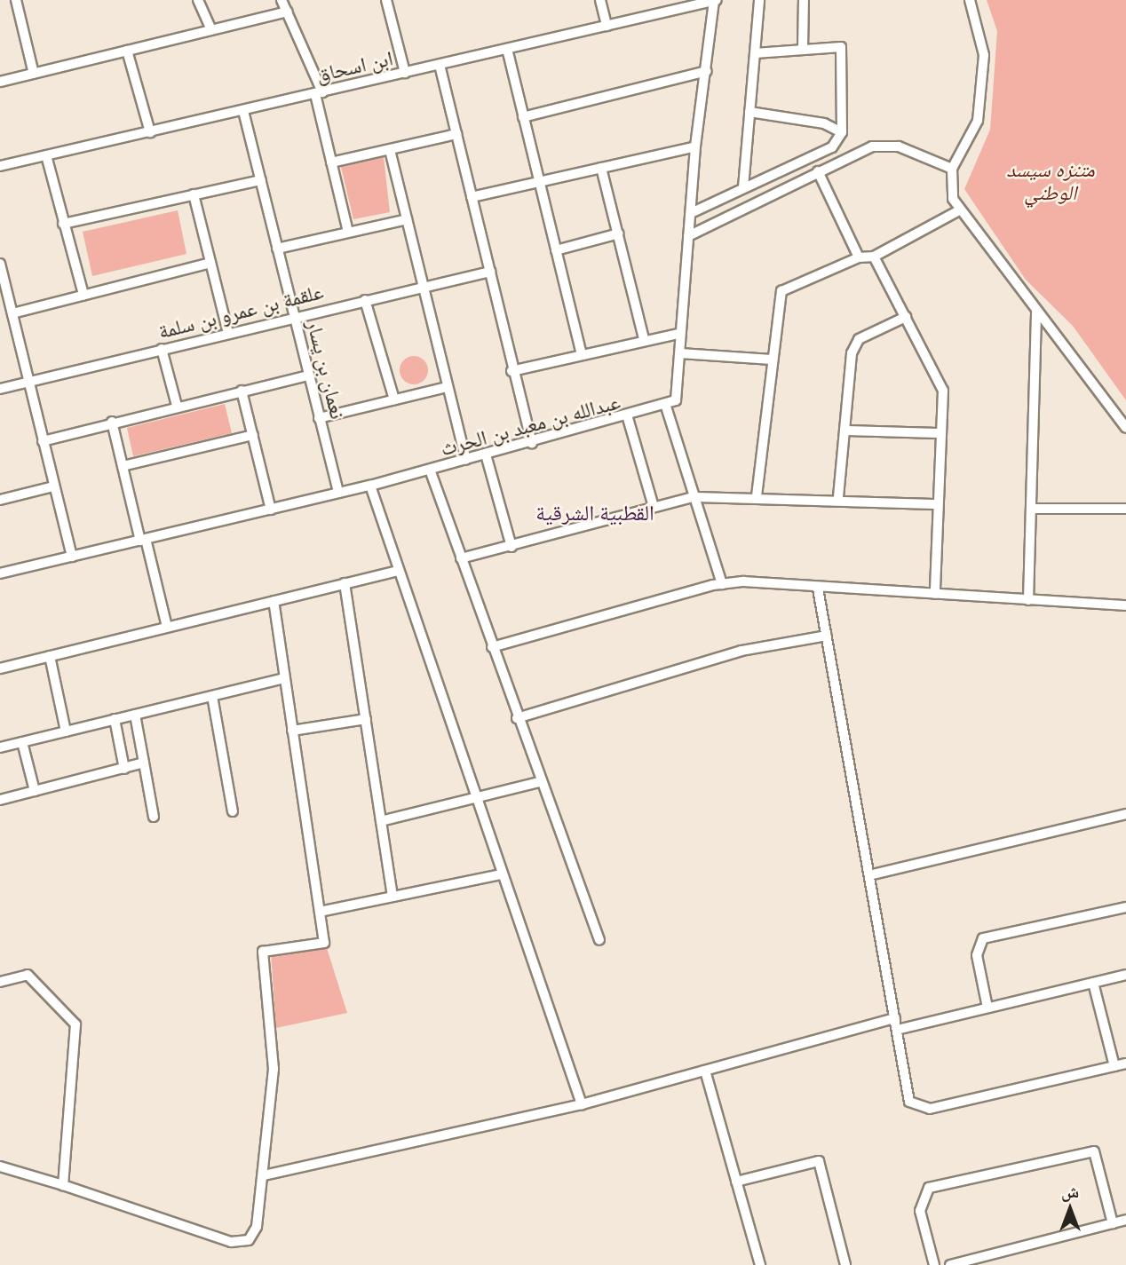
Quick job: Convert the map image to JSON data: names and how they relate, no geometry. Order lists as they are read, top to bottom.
{
  "streets": {
    "street": [
      "ابن اسحاق",
      "علقمة بن عمرو بن سلمة",
      "نعمان بن يسار",
      "عبدالله بن معبد بن الحرث"
    ]
  },
  "crossings": [
    ["ابن اسحاق", "نعمان بن يسار"],
    ["علقمة بن عمرو بن سلمة", "نعمان بن يسار"],
    ["نعمان بن يسار", "عبدالله بن معبد بن الحرث"]
  ],
  "districts": ["القطبية الشرقية"],
  "parks": ["متنزه سيسد الوطني"],
  "north": "top"
}
